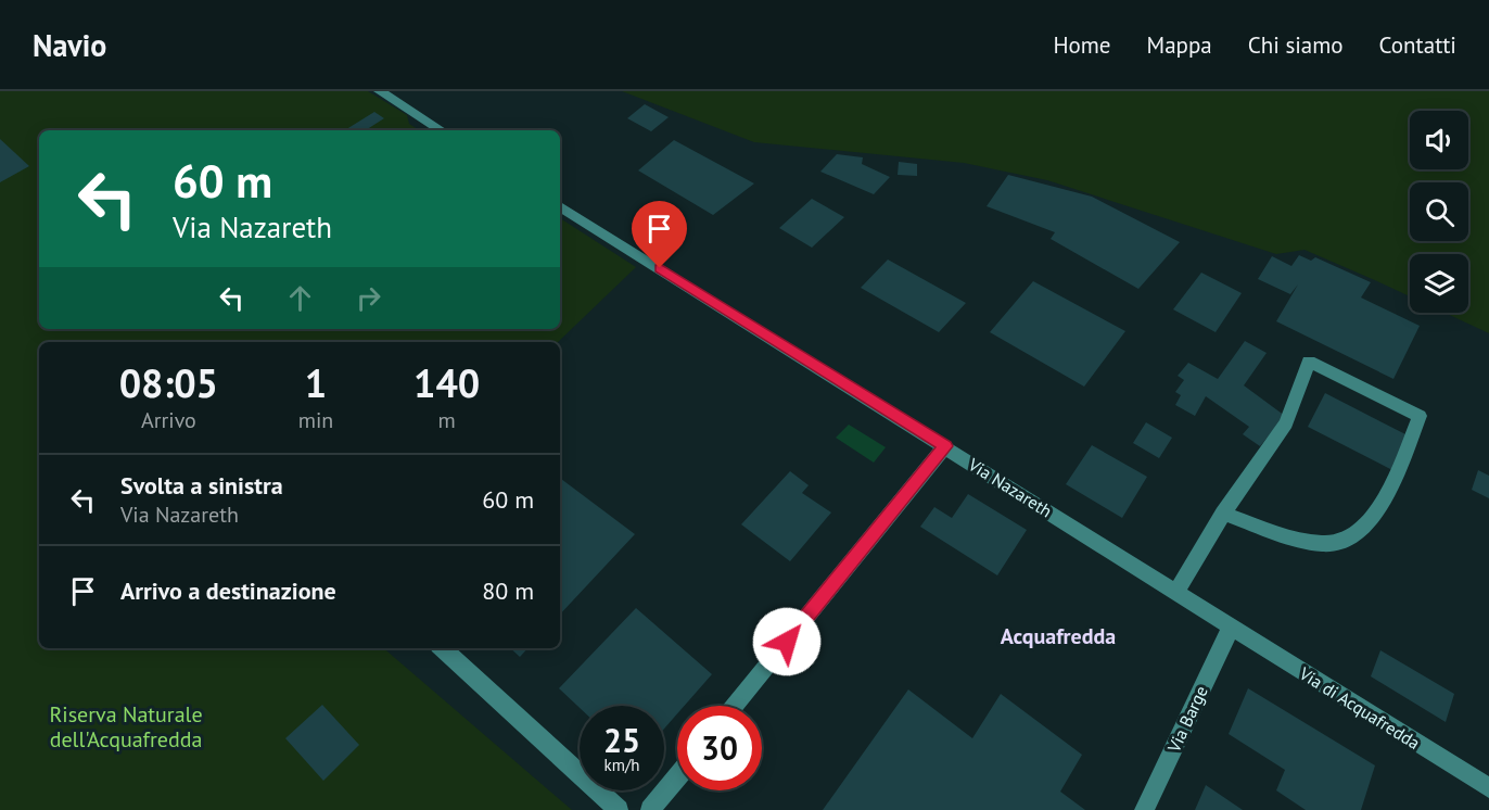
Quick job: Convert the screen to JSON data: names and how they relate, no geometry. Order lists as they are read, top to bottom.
{
  "streets": {
    "street": ["Via Nazareth", "Via di Acquafredda", "Via Barge"]
  },
  "crossings": [
    ["Via Nazareth", "Via di Acquafredda"],
    ["Via Nazareth", "Via Barge"],
    ["Via di Acquafredda", "Via Barge"]
  ],
  "districts": ["Acquafredda"],
  "parks": ["Riserva Naturale dell'Acquafredda"],
  "page": {
    "header": "Navio",
    "nav": [
      "Home",
      "Mappa",
      "Chi siamo",
      "Contatti"
    ],
    "turn": ["60 m", "Via Nazareth"],
    "eta": [
      "08:05",
      "Arrivo",
      "1",
      "min",
      "140",
      "m"
    ],
    "list": [
      {
        "name": "Svolta a sinistra",
        "note": "Via Nazareth",
        "value": "60 m"
      },
      {
        "name": "Arrivo a destinazione",
        "value": "80 m"
      }
    ],
    "speed": "25 km/h",
    "limit": "30"
  }
}
